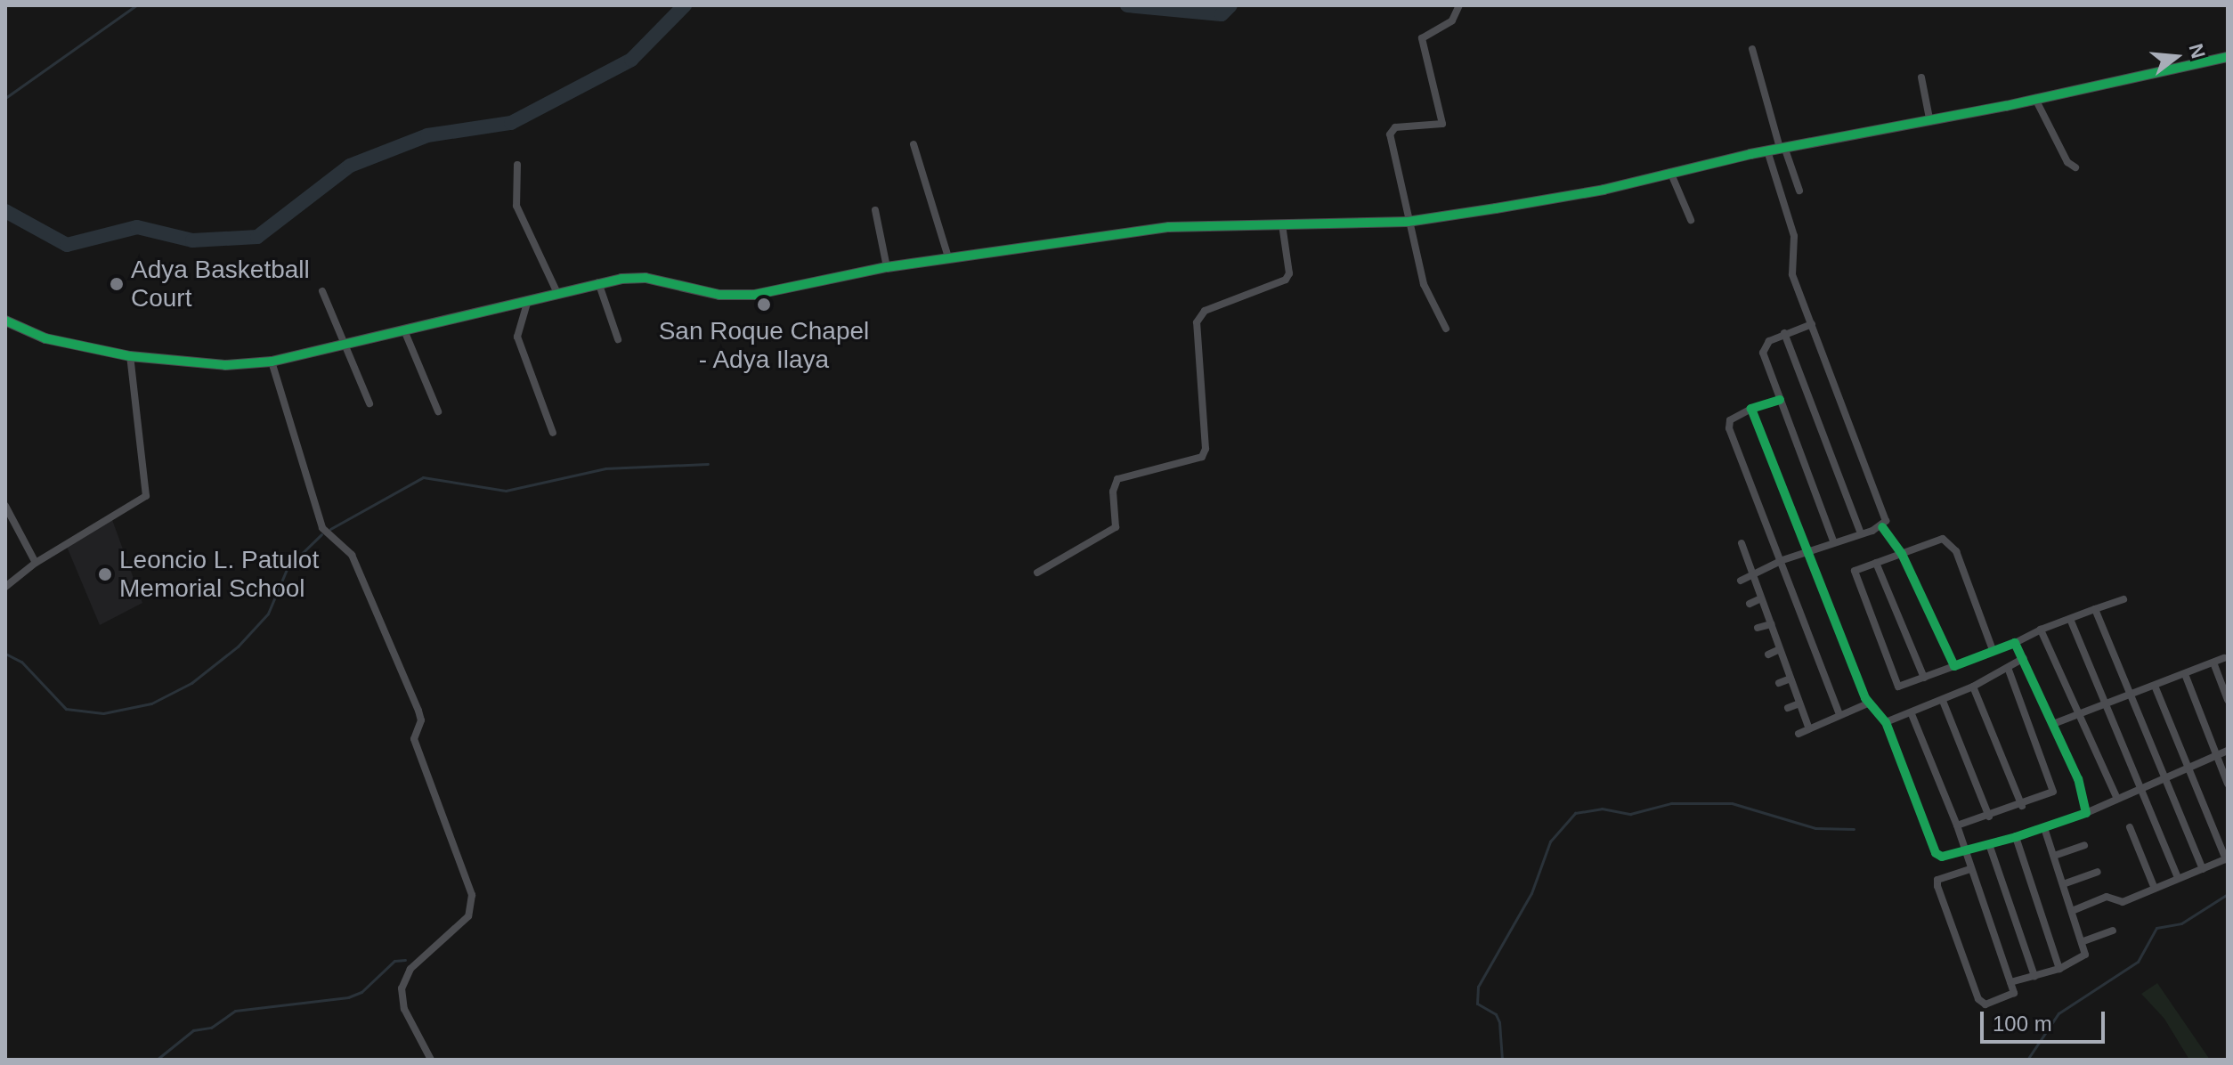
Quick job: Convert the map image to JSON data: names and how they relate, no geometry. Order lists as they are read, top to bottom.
{
  "places": ["Adya Basketball Court", "San Roque Chapel - Adya Ilaya", "Leoncio L. Patulot Memorial School"],
  "scale_bar": "100 m",
  "north": "right"
}
